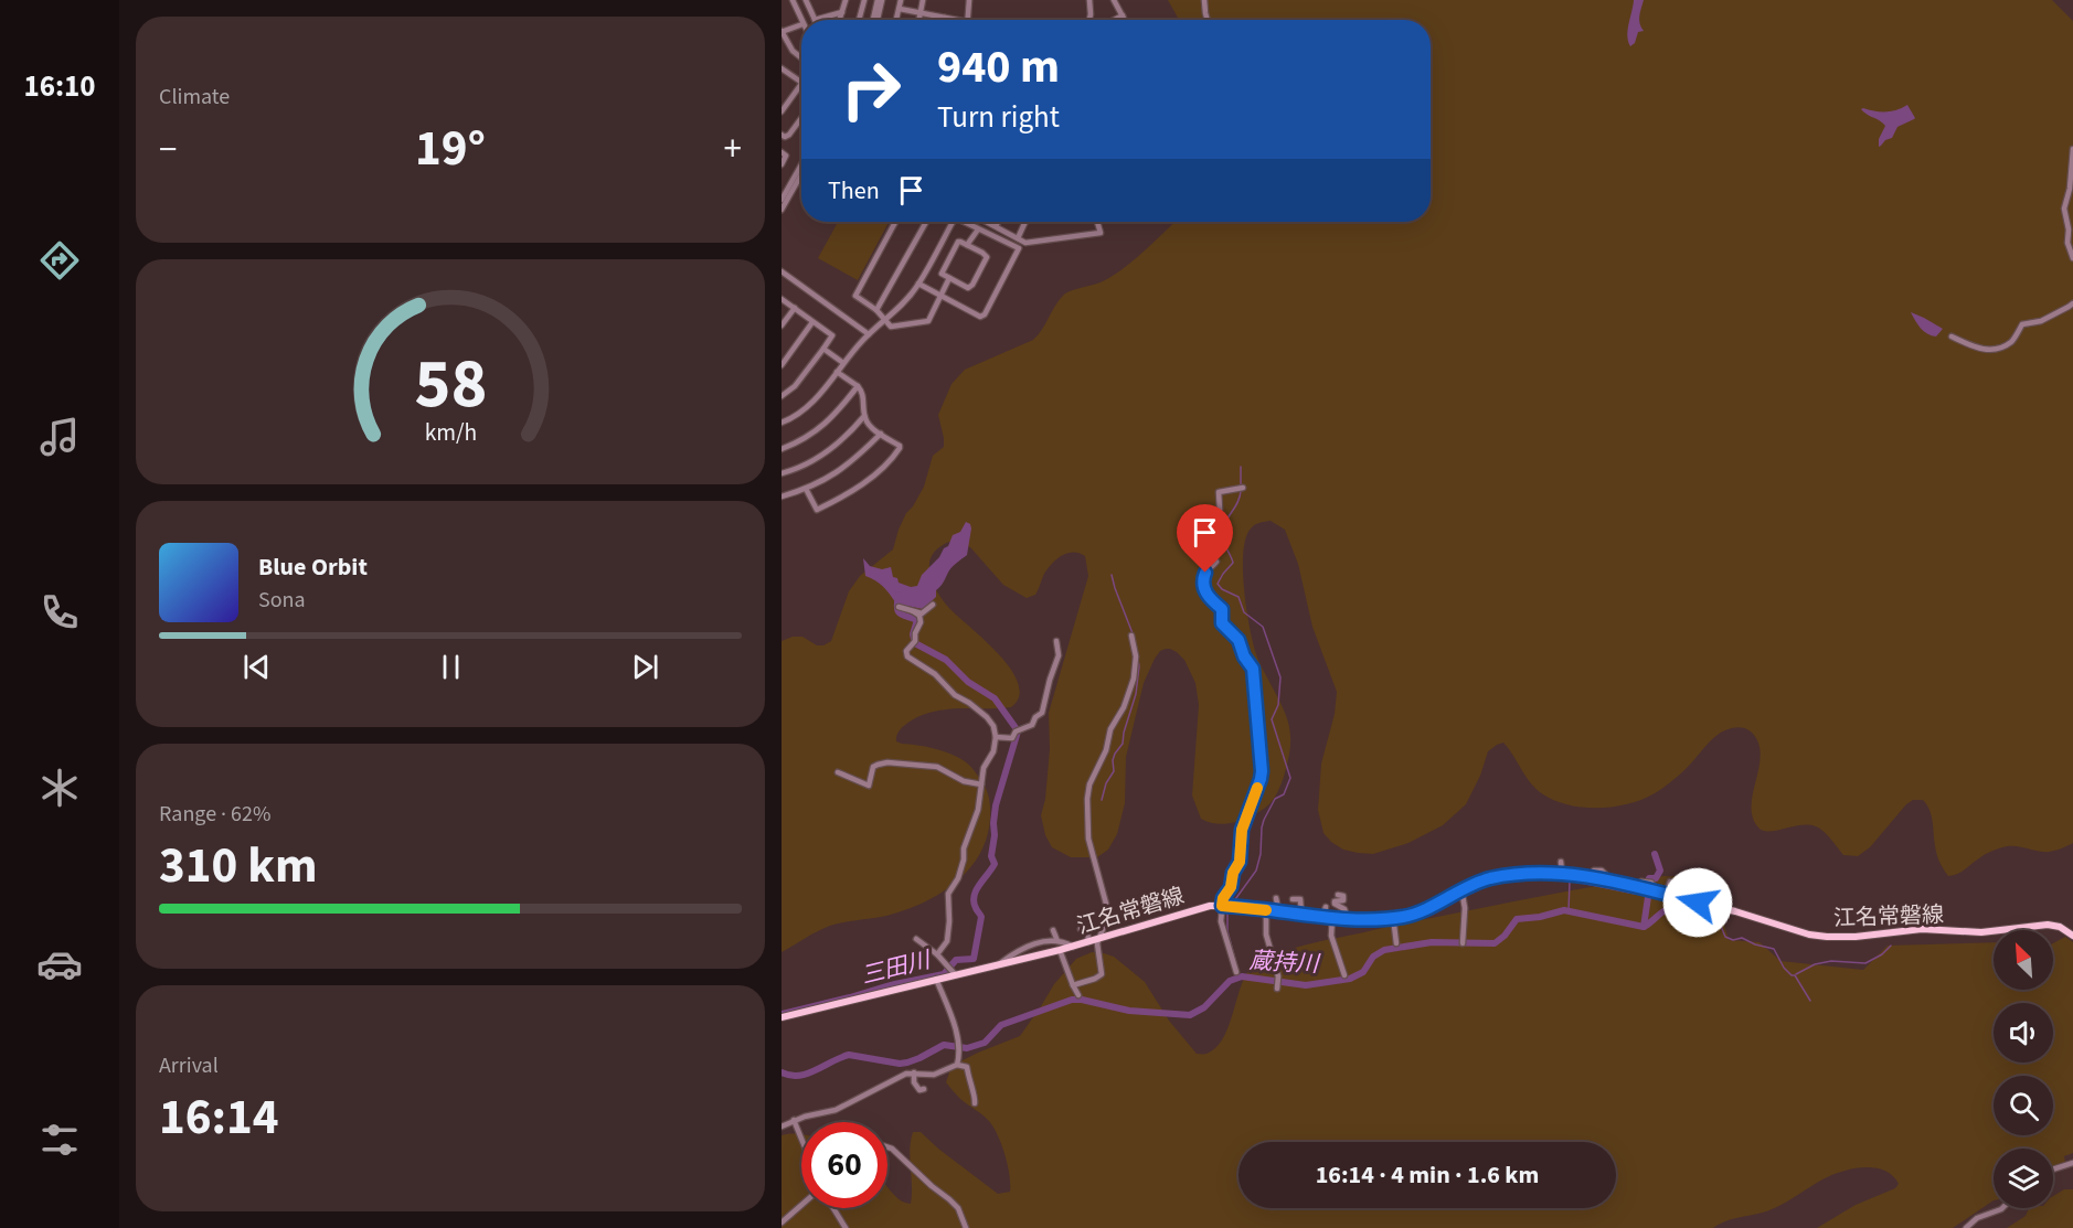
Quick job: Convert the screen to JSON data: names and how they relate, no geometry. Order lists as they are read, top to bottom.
{
  "streets": {
    "main road": ["江名常磐線"]
  },
  "water": ["蔵持川", "三田川"],
  "north": "top left",
  "page": {
    "tabs": "16:10",
    "tile": [
      "Climate",
      ["Range · 62%", "310 km"],
      ["Arrival", "16:14"]
    ],
    "turn": ["940 m", "Turn right"],
    "heat": ["−", "19°", "+"],
    "then": "Then",
    "song": ["Blue Orbit", "Sona"],
    "limit": "60",
    "trip": "16:14 · 4 min · 1.6 km",
    "gauge": ["58", "km/h"]
  }
}
